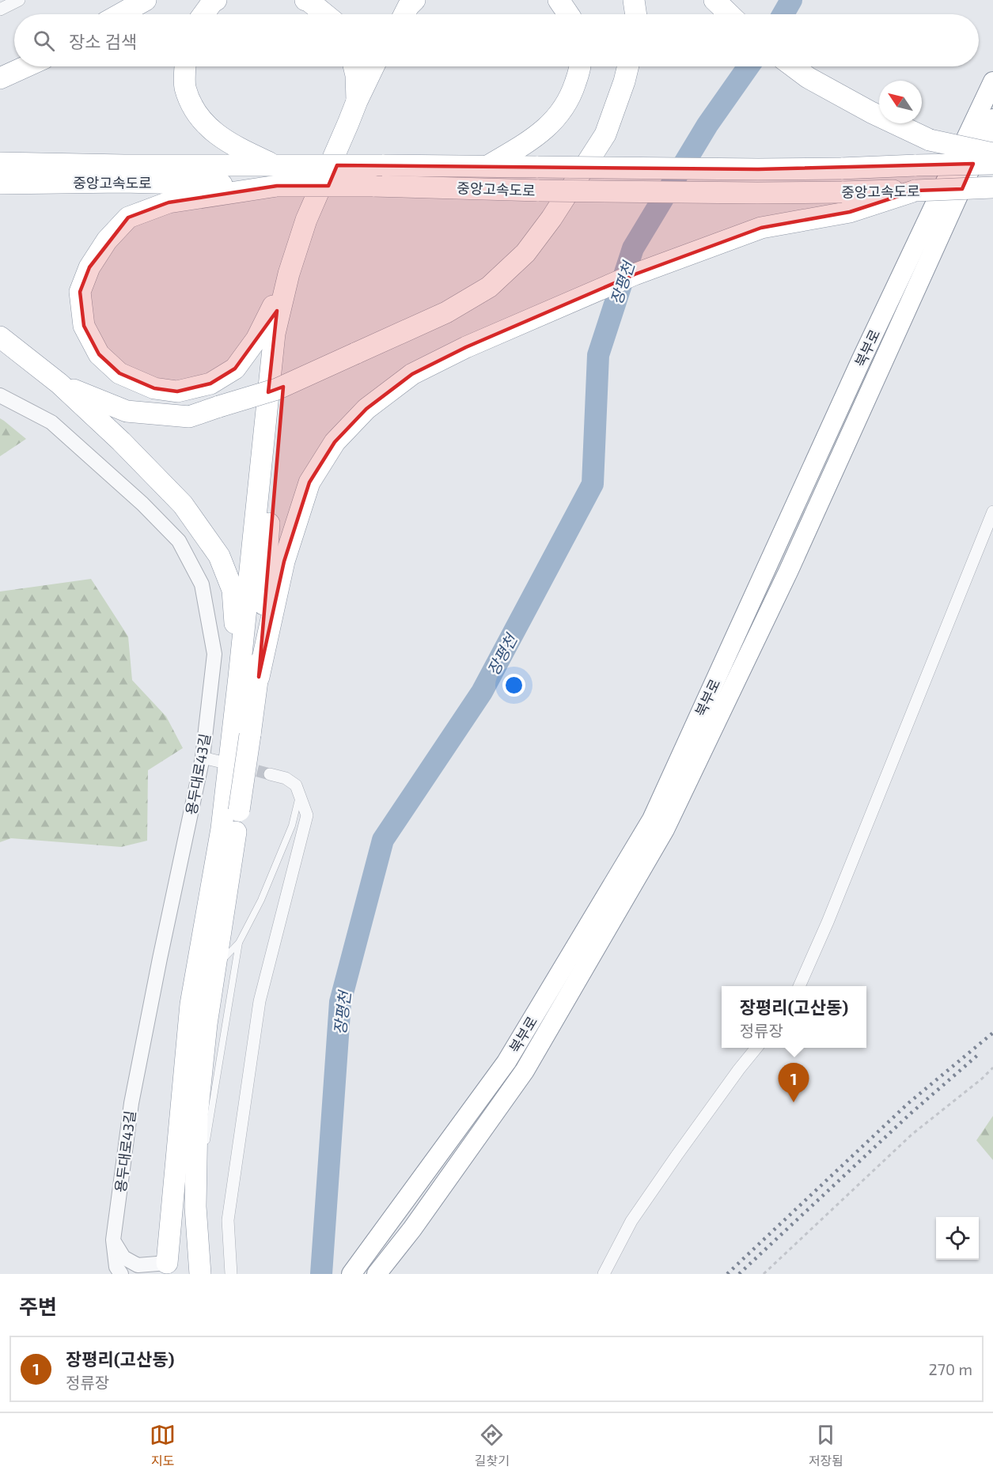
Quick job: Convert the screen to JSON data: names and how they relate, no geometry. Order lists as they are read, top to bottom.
{
  "streets": {
    "highway": ["중앙고속도로", "북부로"],
    "street": ["용두대로43길"]
  },
  "water": ["장평천"],
  "north": "top left",
  "page": {
    "search": "장소 검색",
    "popup": ["장평리(고산동)", "정류장"],
    "pins": "1",
    "heading": "주변",
    "list": [
      {
        "mark": "1",
        "name": "장평리(고산동)",
        "note": "정류장",
        "value": "270 m"
      }
    ],
    "nav": ["지도", "길찾기", "저장됨"]
  }
}
